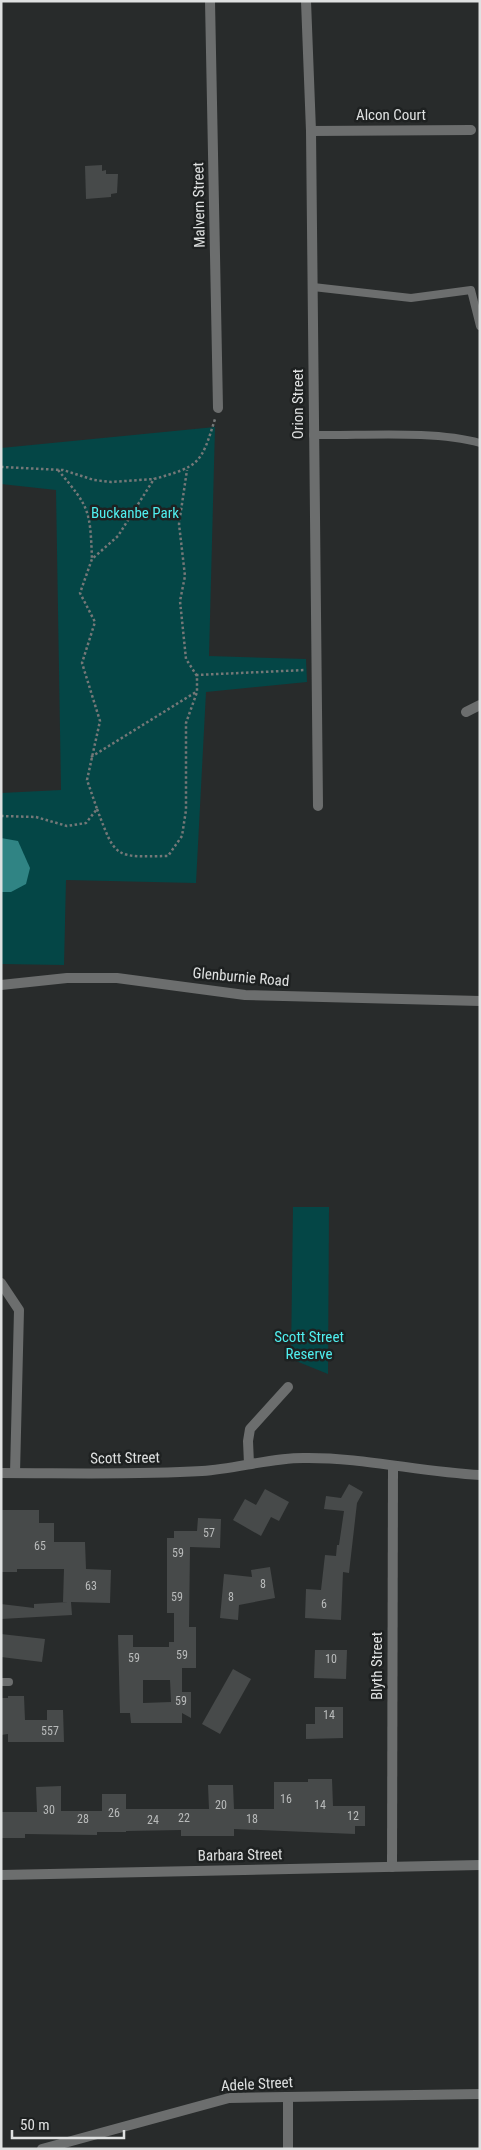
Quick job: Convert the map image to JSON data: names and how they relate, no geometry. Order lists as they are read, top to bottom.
{
  "streets": {
    "street": [
      "Alcon Court",
      "Malvern Street",
      "Orion Street",
      "Glenburnie Road",
      "Scott Street",
      "Blyth Street",
      "Barbara Street",
      "Adele Street"
    ]
  },
  "crossings": [
    ["Alcon Court", "Orion Street"],
    ["Scott Street", "Blyth Street"],
    ["Blyth Street", "Barbara Street"]
  ],
  "parks": ["Buckanbe Park", "Scott Street Reserve"],
  "house_numbers": [
    "57",
    "65",
    "59",
    "8",
    "63",
    "59",
    "8",
    "6",
    "59",
    "59",
    "10",
    "59",
    "14",
    "557",
    "16",
    "20",
    "14",
    "30",
    "26",
    "12",
    "22",
    "28",
    "18",
    "24"
  ],
  "scale_bar": "50 m"
}
